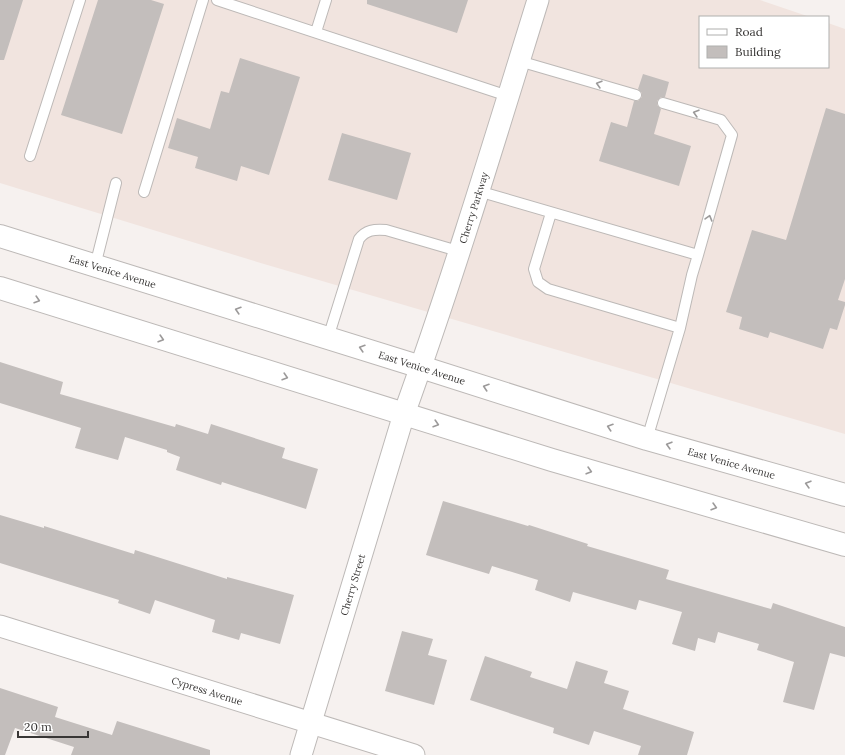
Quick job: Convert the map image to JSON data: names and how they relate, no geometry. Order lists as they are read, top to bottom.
{
  "streets": {
    "main road": ["East Venice Avenue"],
    "street": ["Cherry Parkway", "Cherry Street", "Cypress Avenue"]
  },
  "crossings": [
    ["Cherry Parkway", "East Venice Avenue"],
    ["Cherry Parkway", "Cherry Street"],
    ["Cherry Street", "Cypress Avenue"]
  ],
  "legend": ["Road", "Building"],
  "scale_bar": "20 m"
}
